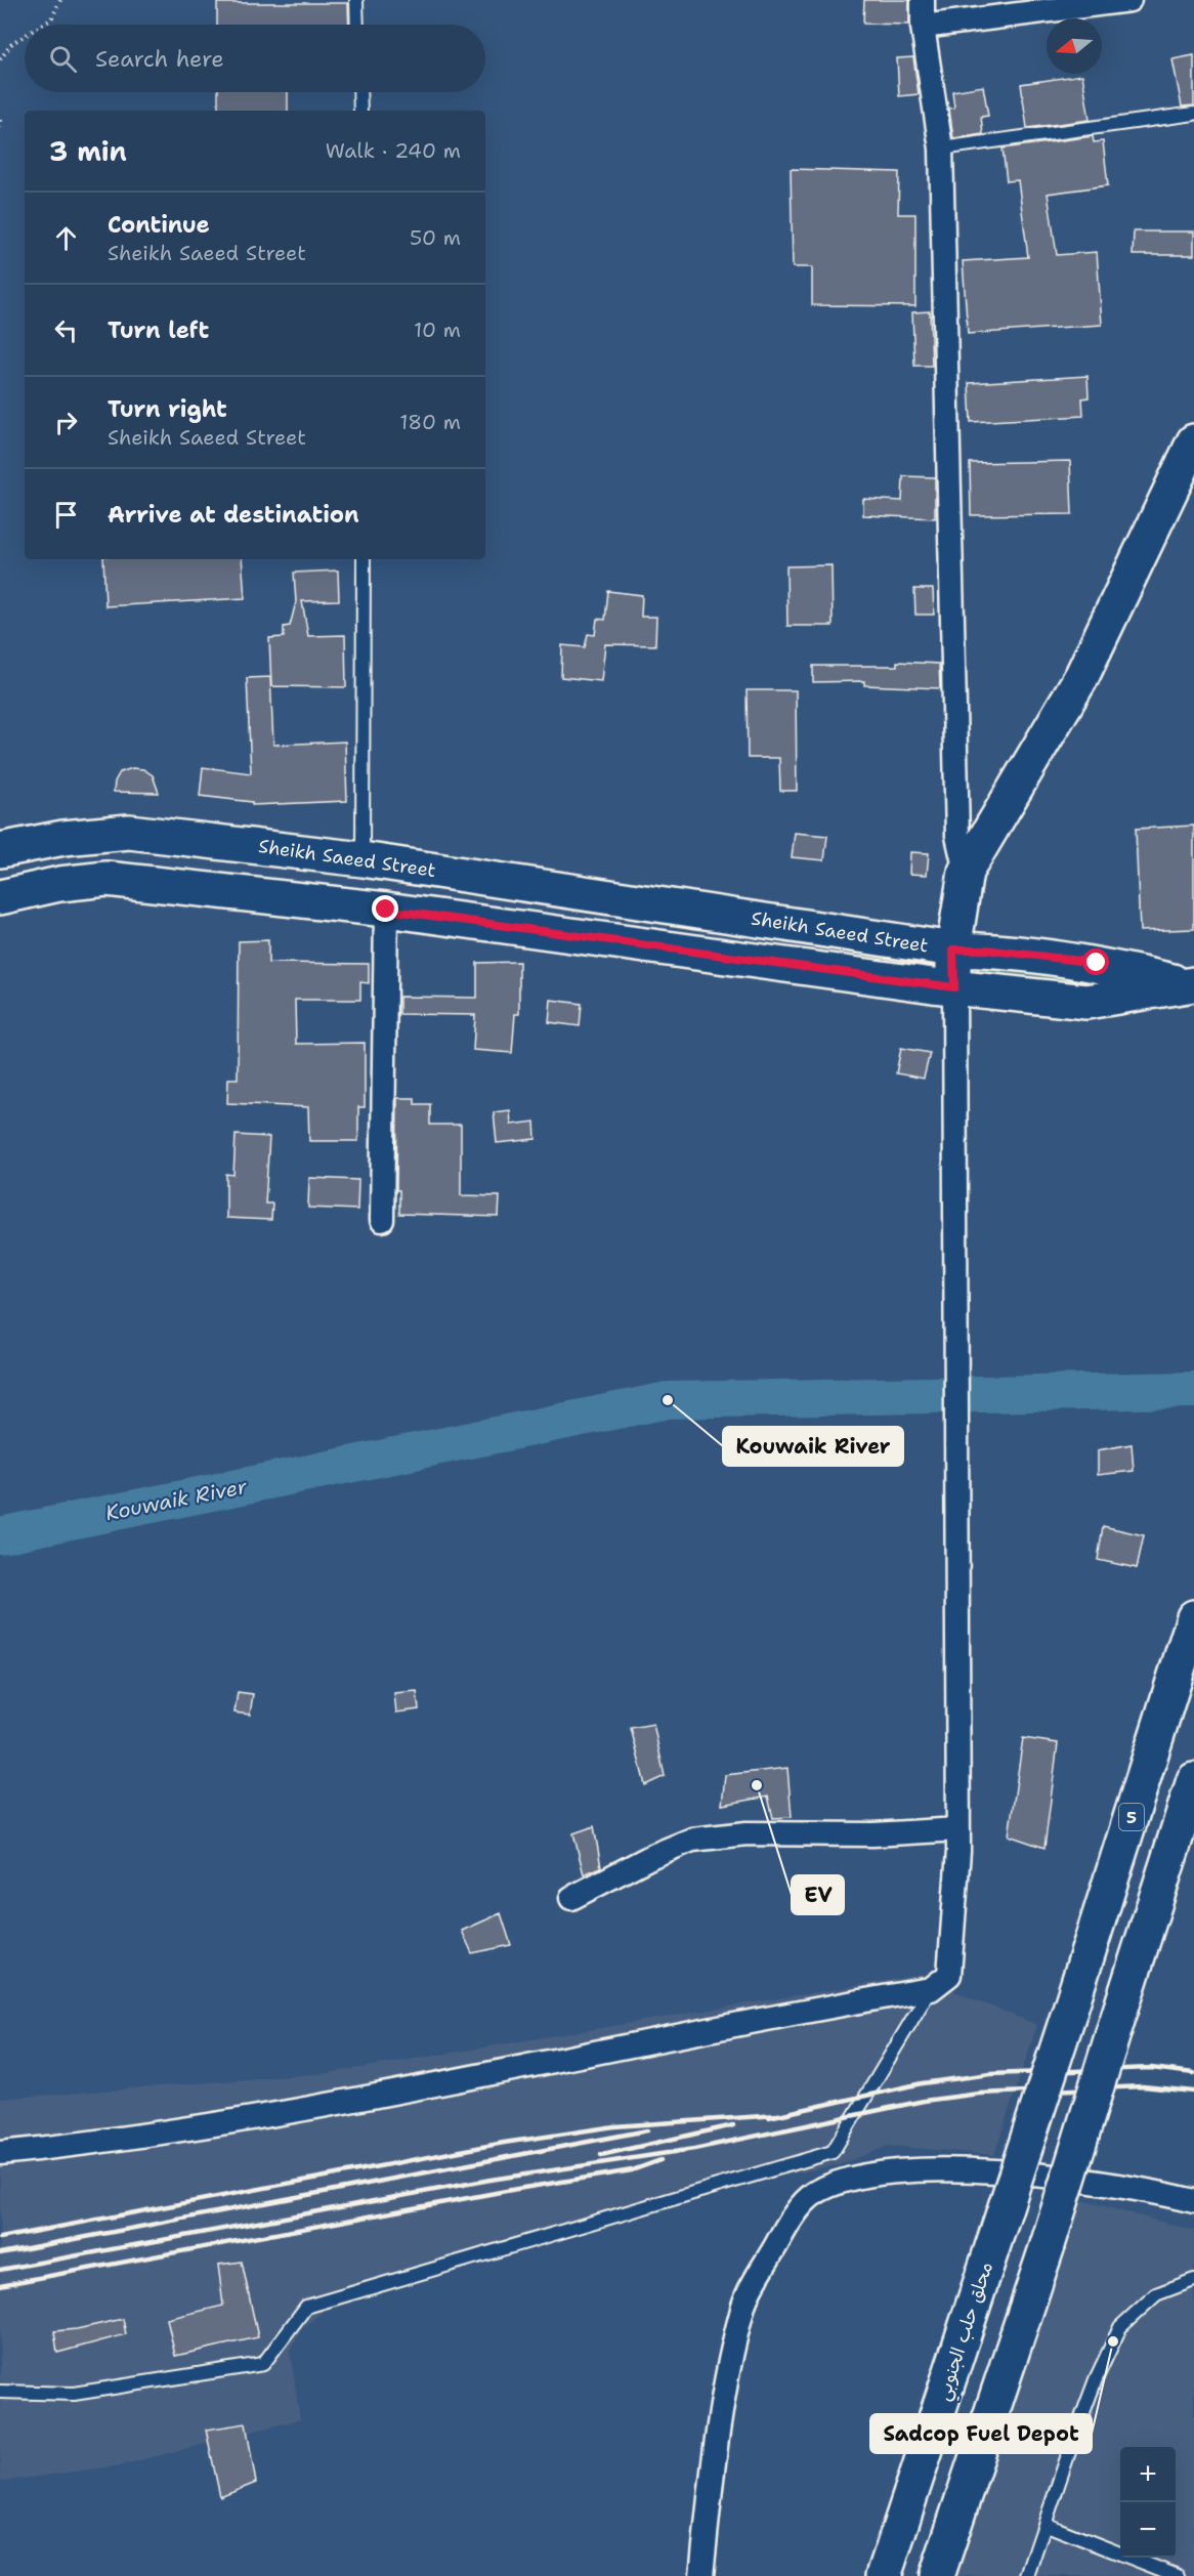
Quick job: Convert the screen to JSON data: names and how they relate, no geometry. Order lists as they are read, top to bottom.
{
  "streets": {
    "main road": ["Sheikh Saeed Street", "5", "محلق حلب الجنوبي"]
  },
  "water": ["Kouwaik River"],
  "places": ["Kouwaik River", "EV", "Sadcop Fuel Depot"],
  "north": "left",
  "page": {
    "search": "Search here",
    "heading": ["3 min", "Walk · 240 m"],
    "list": [
      ["Continue", "Sheikh Saeed Street", "50 m"],
      ["Turn left", "10 m"],
      ["Turn right", "Sheikh Saeed Street", "180 m"],
      "Arrive at destination"
    ],
    "map_buttons": ["+", "−"]
  }
}
